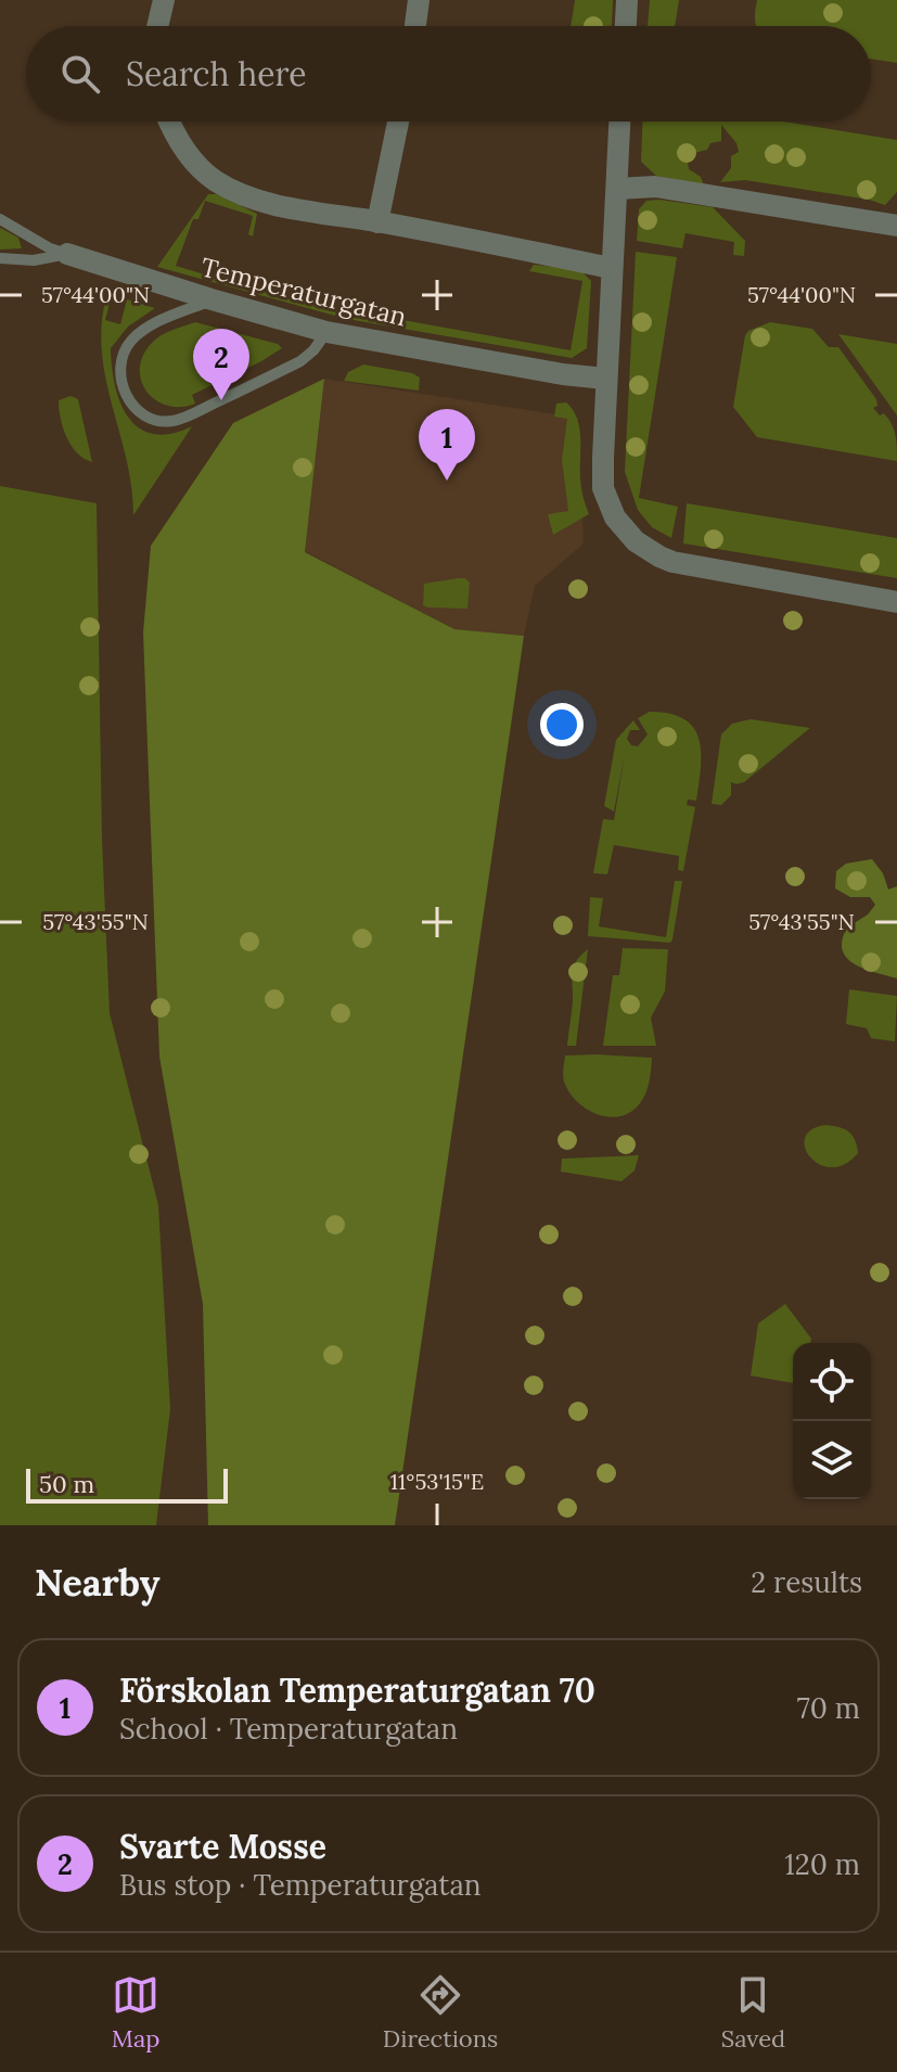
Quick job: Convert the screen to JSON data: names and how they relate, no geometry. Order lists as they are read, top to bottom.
{
  "streets": {
    "street": ["Temperaturgatan"]
  },
  "scale_bar": "50 m",
  "page": {
    "search": "Search here",
    "pins": ["2", "1"],
    "scale": "50 m",
    "heading": ["Nearby", "2 results"],
    "list": [
      {
        "mark": "1",
        "name": "Förskolan Temperaturgatan 70",
        "note": "School · Temperaturgatan",
        "value": "70 m"
      },
      {
        "mark": "2",
        "name": "Svarte Mosse",
        "note": "Bus stop · Temperaturgatan",
        "value": "120 m"
      }
    ],
    "nav": ["Map", "Directions", "Saved"]
  },
  "coordinates": ["57°44'00\"N", "57°43'55\"N", "11°53'15\"E"]
}
